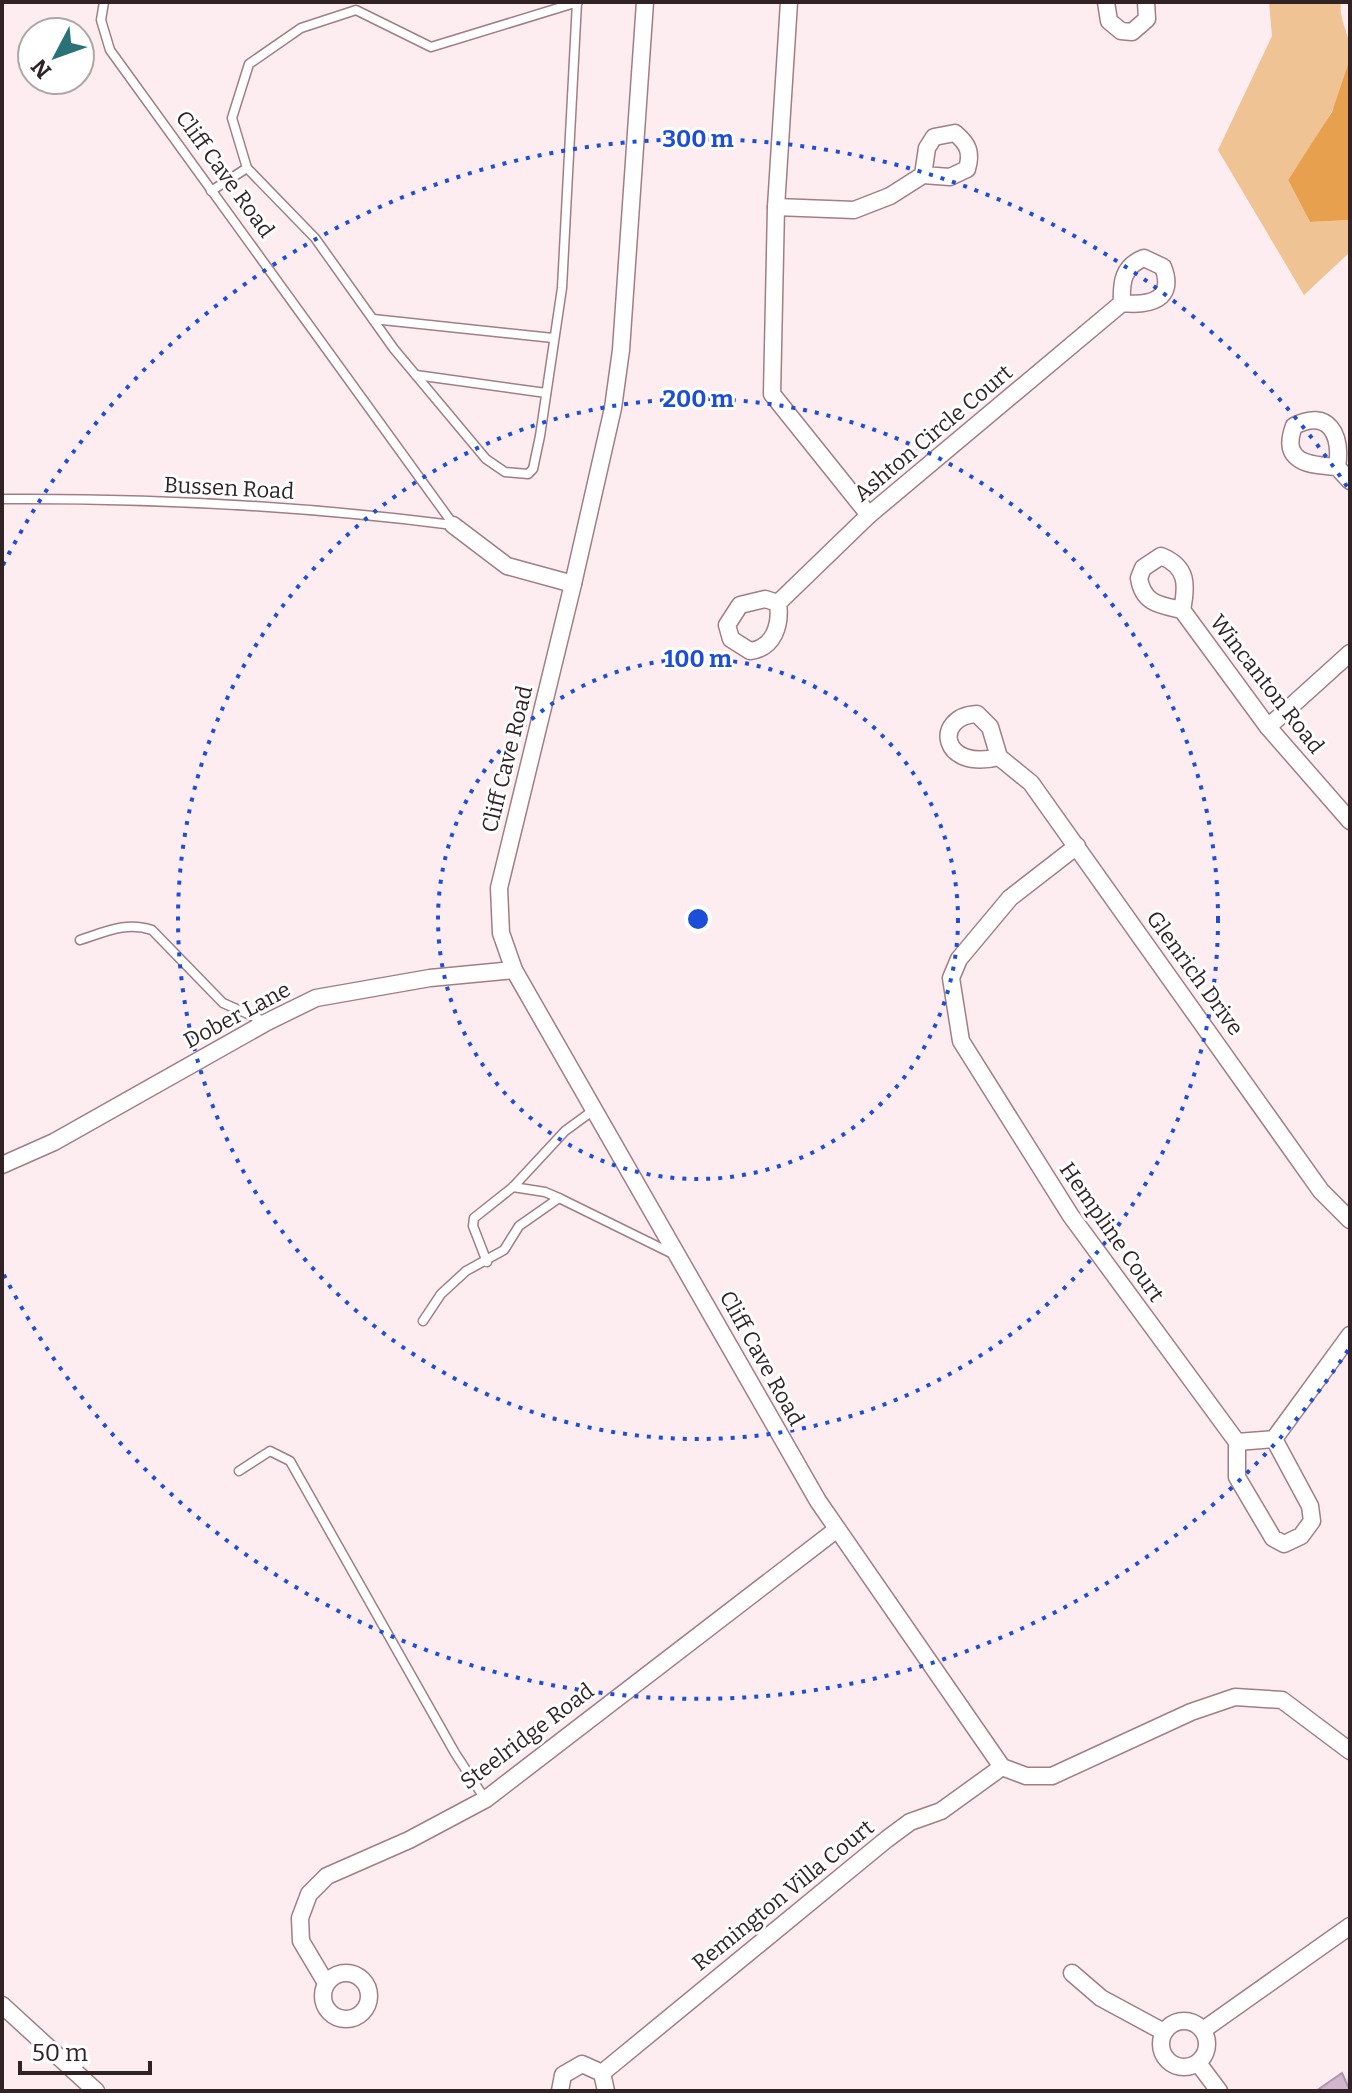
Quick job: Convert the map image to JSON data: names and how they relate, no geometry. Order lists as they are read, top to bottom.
{
  "streets": {
    "street": [
      "Cliff Cave Road",
      "Ashton Circle Court",
      "Wincanton Road",
      "Glenrich Drive",
      "Dober Lane",
      "Hempline Court",
      "Steelridge Road",
      "Remington Villa Court"
    ],
    "lane": ["Bussen Road"]
  },
  "crossings": [
    ["Cliff Cave Road", "Bussen Road"],
    ["Cliff Cave Road", "Dober Lane"],
    ["Cliff Cave Road", "Steelridge Road"],
    ["Cliff Cave Road", "Remington Villa Court"],
    ["Glenrich Drive", "Hempline Court"]
  ],
  "scale_bar": "50 m",
  "north": "bottom left",
  "rings": ["300 m", "200 m", "100 m"]
}
